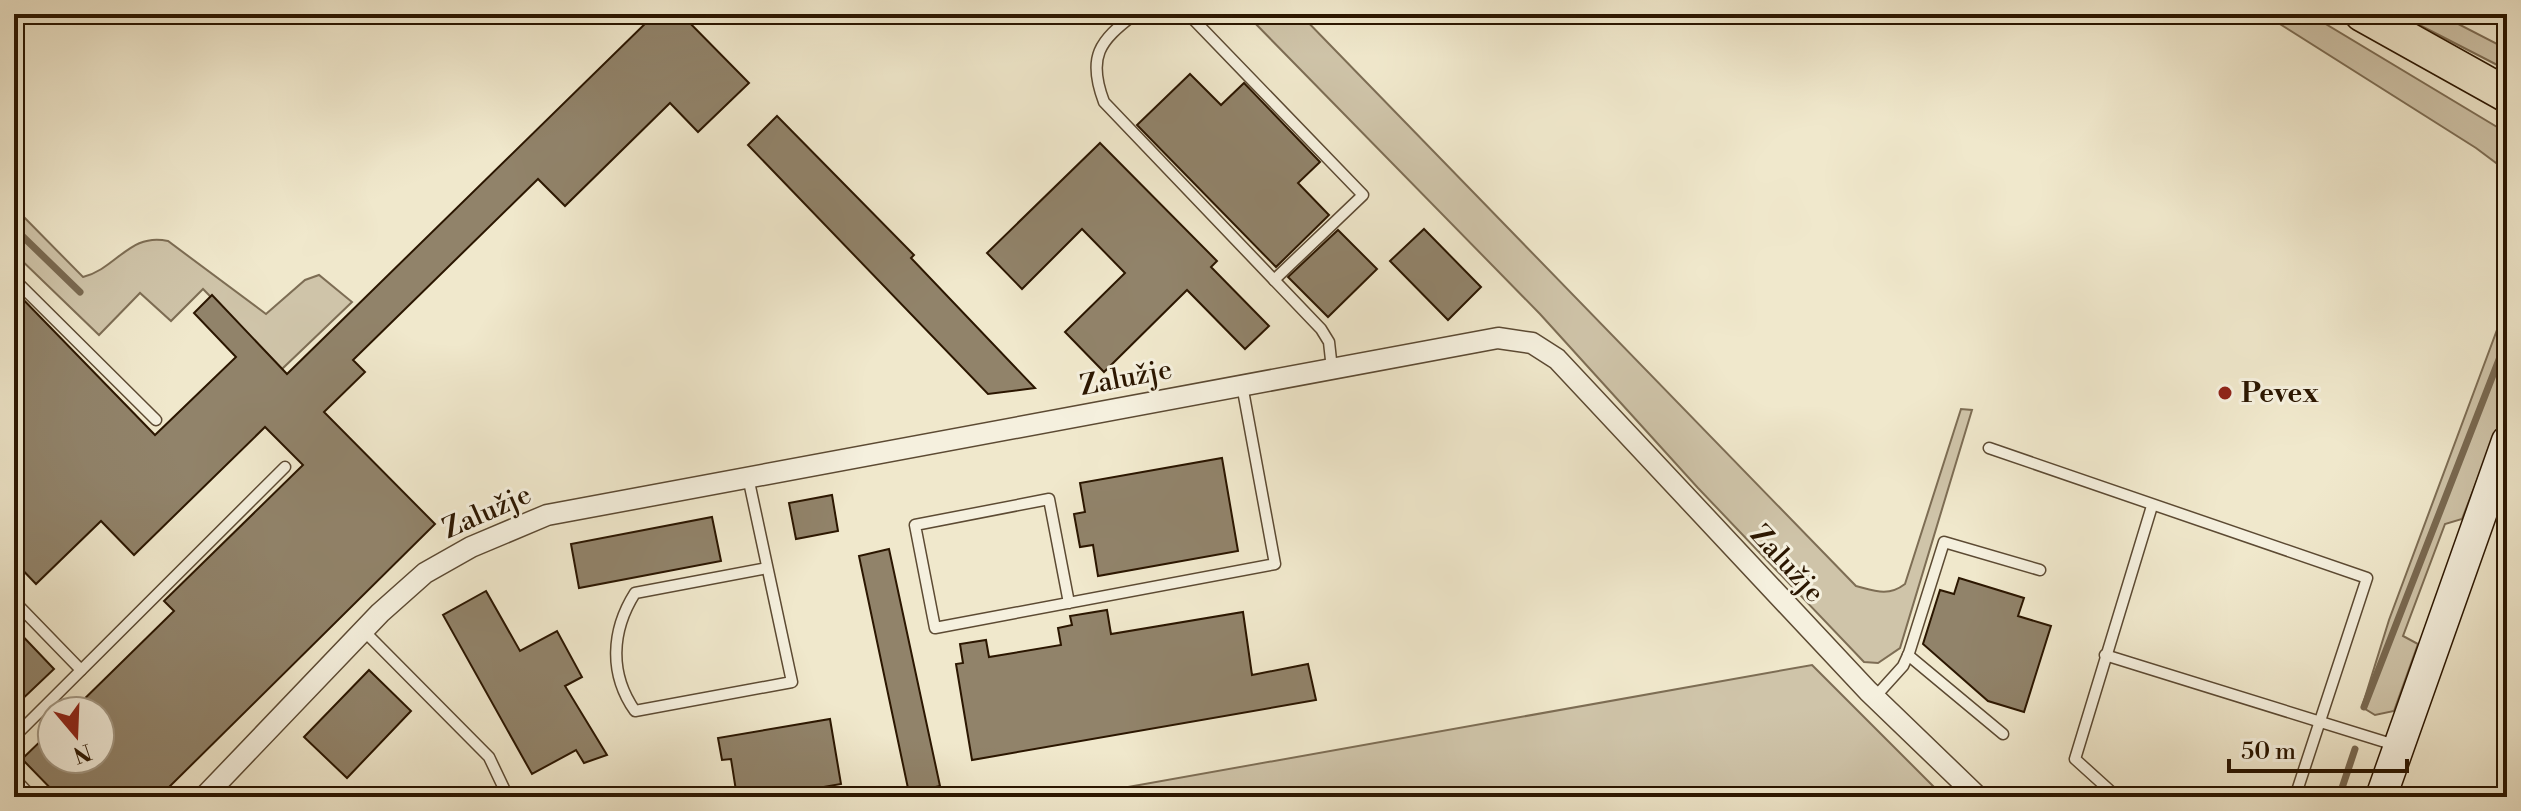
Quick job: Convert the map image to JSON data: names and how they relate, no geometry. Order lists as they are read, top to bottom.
{
  "streets": {
    "street": ["Zalužje"]
  },
  "places": ["Pevex"],
  "scale_bar": "50 m",
  "north": "bottom"
}
